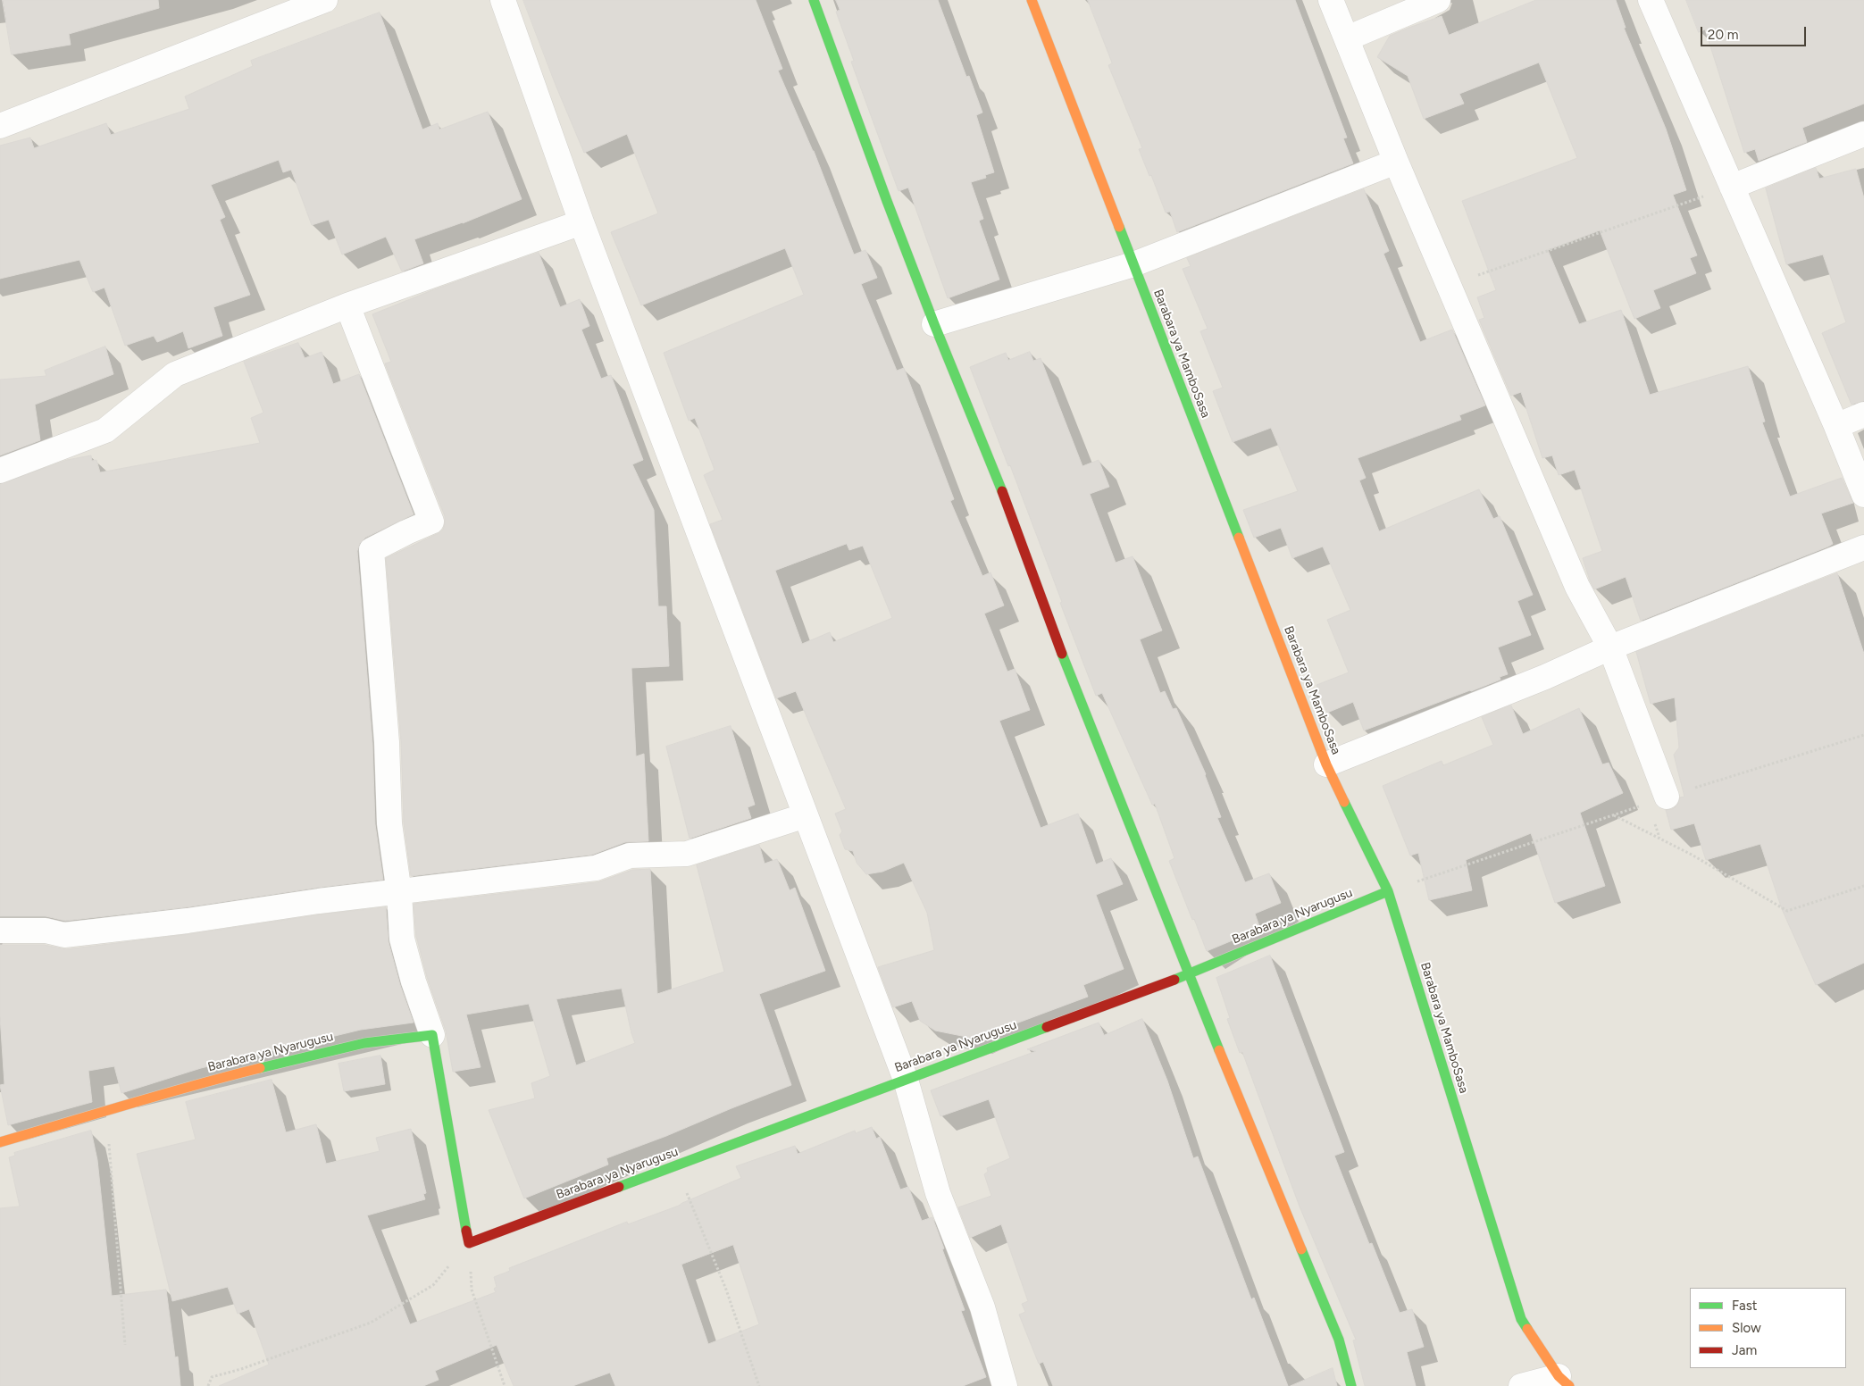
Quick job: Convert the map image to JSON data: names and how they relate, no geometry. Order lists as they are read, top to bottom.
{
  "streets": {
    "street": ["Barabara ya MamboSasa", "Barabara ya Nyarugusu"]
  },
  "crossings": [
    ["Barabara ya MamboSasa", "Barabara ya Nyarugusu"]
  ],
  "legend": ["Fast", "Slow", "Jam"],
  "scale_bar": "20 m"
}
